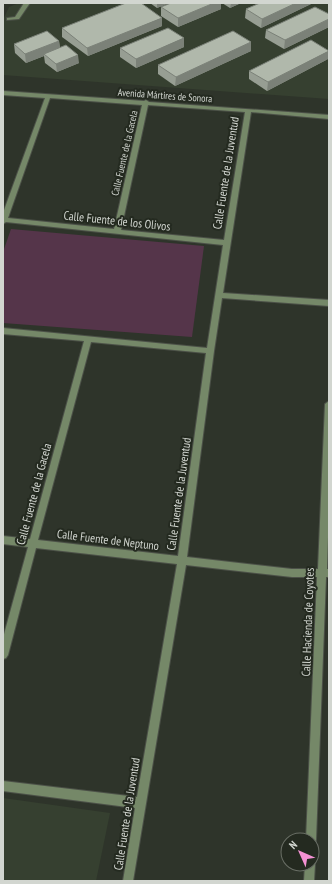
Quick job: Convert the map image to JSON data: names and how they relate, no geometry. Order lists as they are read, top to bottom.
{
  "streets": {
    "street": [
      "Avenida Mártires de Sonora",
      "Calle Fuente de la Gacela",
      "Calle Fuente de la Juventud",
      "Calle Fuente de los Olivos",
      "Calle Fuente de Neptuno",
      "Calle Hacienda de Coyotes"
    ]
  },
  "crossings": [
    ["Avenida Mártires de Sonora", "Calle Fuente de la Gacela"],
    ["Avenida Mártires de Sonora", "Calle Fuente de la Juventud"],
    ["Calle Fuente de la Gacela", "Calle Fuente de los Olivos"],
    ["Calle Fuente de la Gacela", "Calle Fuente de Neptuno"],
    ["Calle Fuente de la Juventud", "Calle Fuente de los Olivos"],
    ["Calle Fuente de la Juventud", "Calle Fuente de Neptuno"],
    ["Calle Fuente de Neptuno", "Calle Hacienda de Coyotes"]
  ],
  "north": "top left"
}
